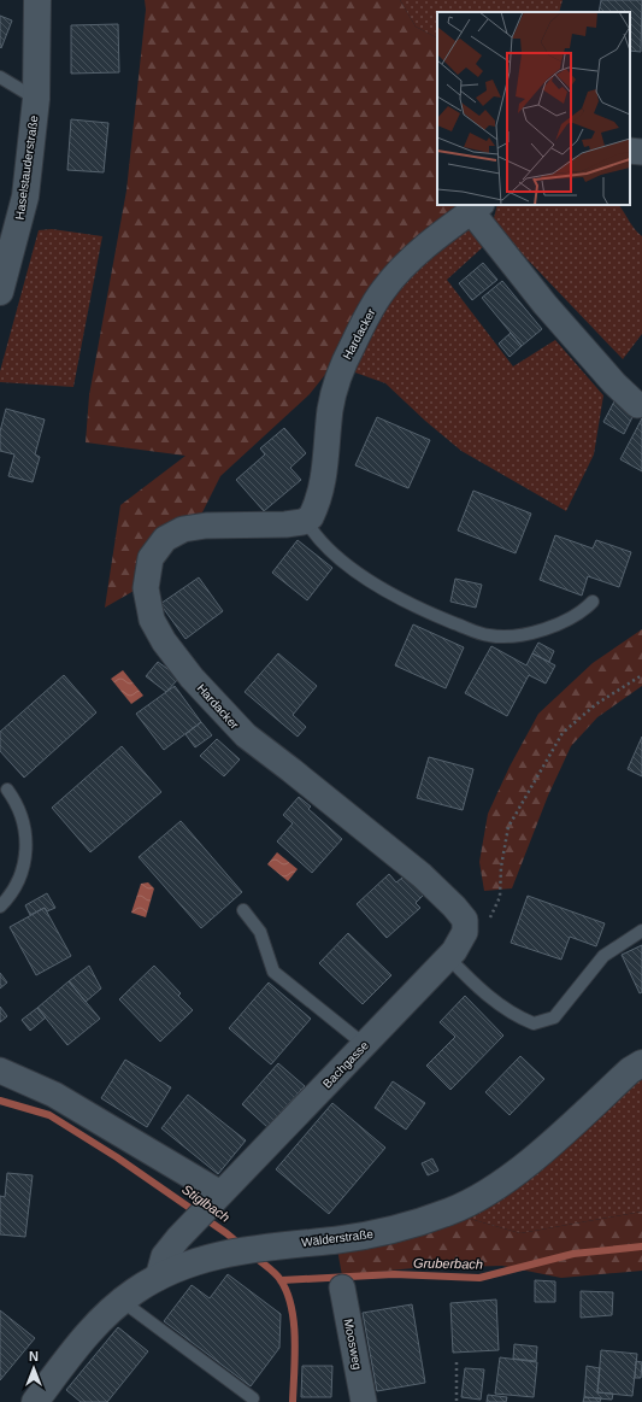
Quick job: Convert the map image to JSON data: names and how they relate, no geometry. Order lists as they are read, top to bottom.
{
  "streets": {
    "street": [
      "Haselstauderstraße",
      "Hardacker",
      "Bachgasse",
      "Wälderstraße",
      "Moosweg"
    ]
  },
  "crossings": [
    ["Hardacker", "Bachgasse"],
    ["Bachgasse", "Wälderstraße"]
  ],
  "water": ["Stiglbach", "Gruberbach"],
  "north": "top"
}
